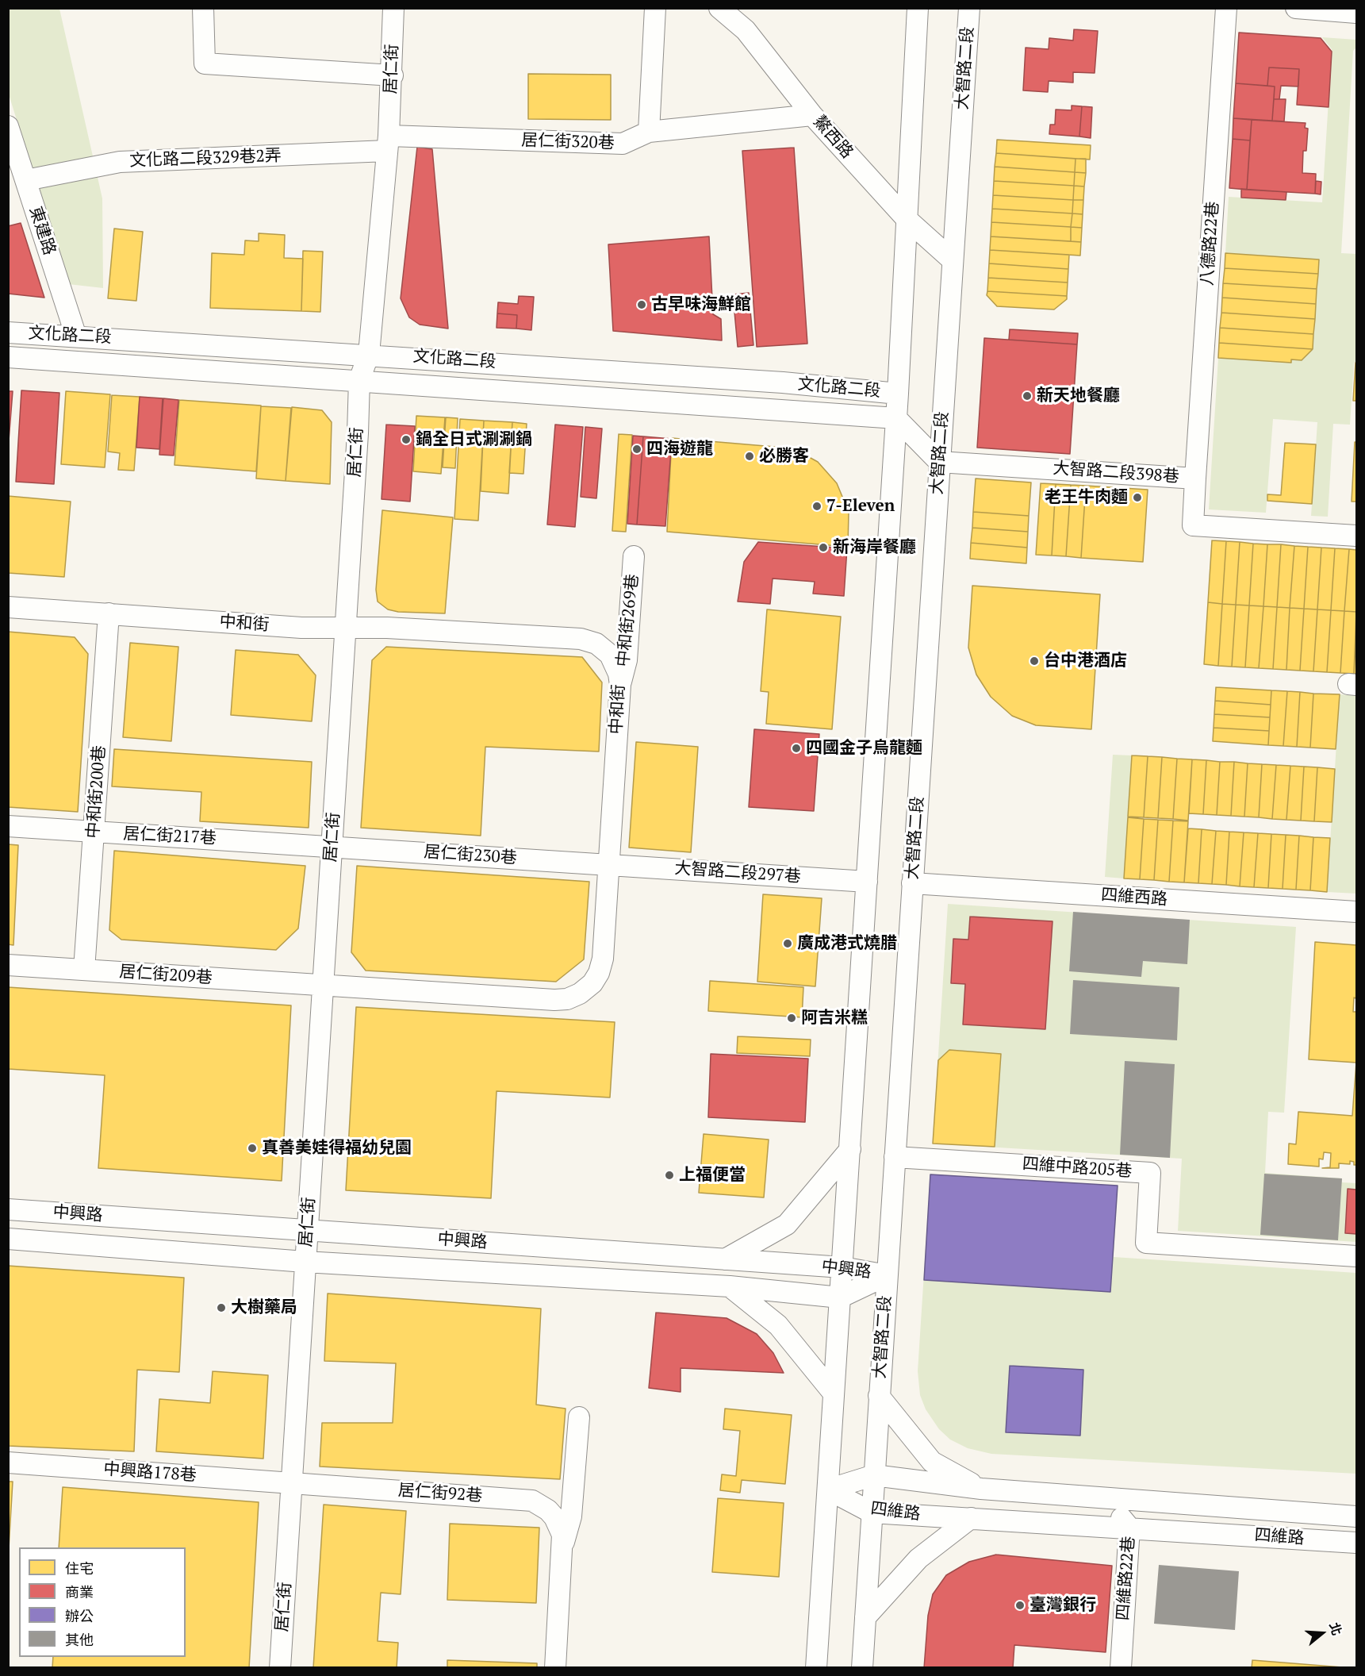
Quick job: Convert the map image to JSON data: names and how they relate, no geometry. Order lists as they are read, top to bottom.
{
  "streets": {
    "street": [
      "大智路二段",
      "居仁街",
      "鰲西路",
      "居仁街320巷",
      "文化路二段329巷2弄",
      "東建路",
      "八德路22巷",
      "文化路二段",
      "大智路二段398巷",
      "中和街269巷",
      "中和街",
      "中和街200巷",
      "居仁街217巷",
      "居仁街230巷",
      "大智路二段297巷",
      "四維西路",
      "居仁街209巷",
      "四維中路205巷",
      "中興路",
      "中興路178巷",
      "居仁街92巷",
      "四維路",
      "四維路22巷"
    ]
  },
  "crossings": [
    ["大智路二段", "鰲西路"],
    ["大智路二段", "文化路二段"],
    ["大智路二段", "大智路二段398巷"],
    ["大智路二段", "四維西路"],
    ["大智路二段", "四維中路205巷"],
    ["大智路二段", "中興路"],
    ["大智路二段", "四維路"],
    ["居仁街", "居仁街320巷"],
    ["居仁街", "文化路二段329巷2弄"],
    ["居仁街", "文化路二段"],
    ["居仁街", "中和街"],
    ["居仁街", "居仁街217巷"],
    ["居仁街", "居仁街230巷"],
    ["居仁街", "居仁街209巷"],
    ["居仁街", "中興路"],
    ["居仁街", "中興路178巷"],
    ["居仁街", "居仁街92巷"],
    ["鰲西路", "居仁街320巷"],
    ["居仁街320巷", "文化路二段329巷2弄"],
    ["文化路二段329巷2弄", "東建路"],
    ["東建路", "文化路二段"],
    ["八德路22巷", "大智路二段398巷"],
    ["文化路二段", "大智路二段398巷"],
    ["中和街269巷", "中和街"],
    ["中和街", "中和街200巷"],
    ["中和街", "居仁街230巷"],
    ["中和街", "大智路二段297巷"],
    ["中和街", "居仁街209巷"],
    ["中和街200巷", "居仁街217巷"],
    ["中和街200巷", "居仁街209巷"],
    ["居仁街217巷", "居仁街230巷"],
    ["居仁街230巷", "大智路二段297巷"],
    ["中興路178巷", "居仁街92巷"],
    ["四維路", "四維路22巷"]
  ],
  "places": [
    "古早味海鮮館",
    "新天地餐廳",
    "鍋全日式涮涮鍋",
    "四海遊龍",
    "必勝客",
    "老王牛肉麵",
    "7-Eleven",
    "新海岸餐廳",
    "台中港酒店",
    "四國金子烏龍麵",
    "廣成港式燒腊",
    "阿吉米糕",
    "真善美娃得福幼兒園",
    "上福便當",
    "大樹藥局",
    "臺灣銀行"
  ],
  "legend": [
    "住宅",
    "商業",
    "辦公",
    "其他"
  ],
  "north": "right"
}
